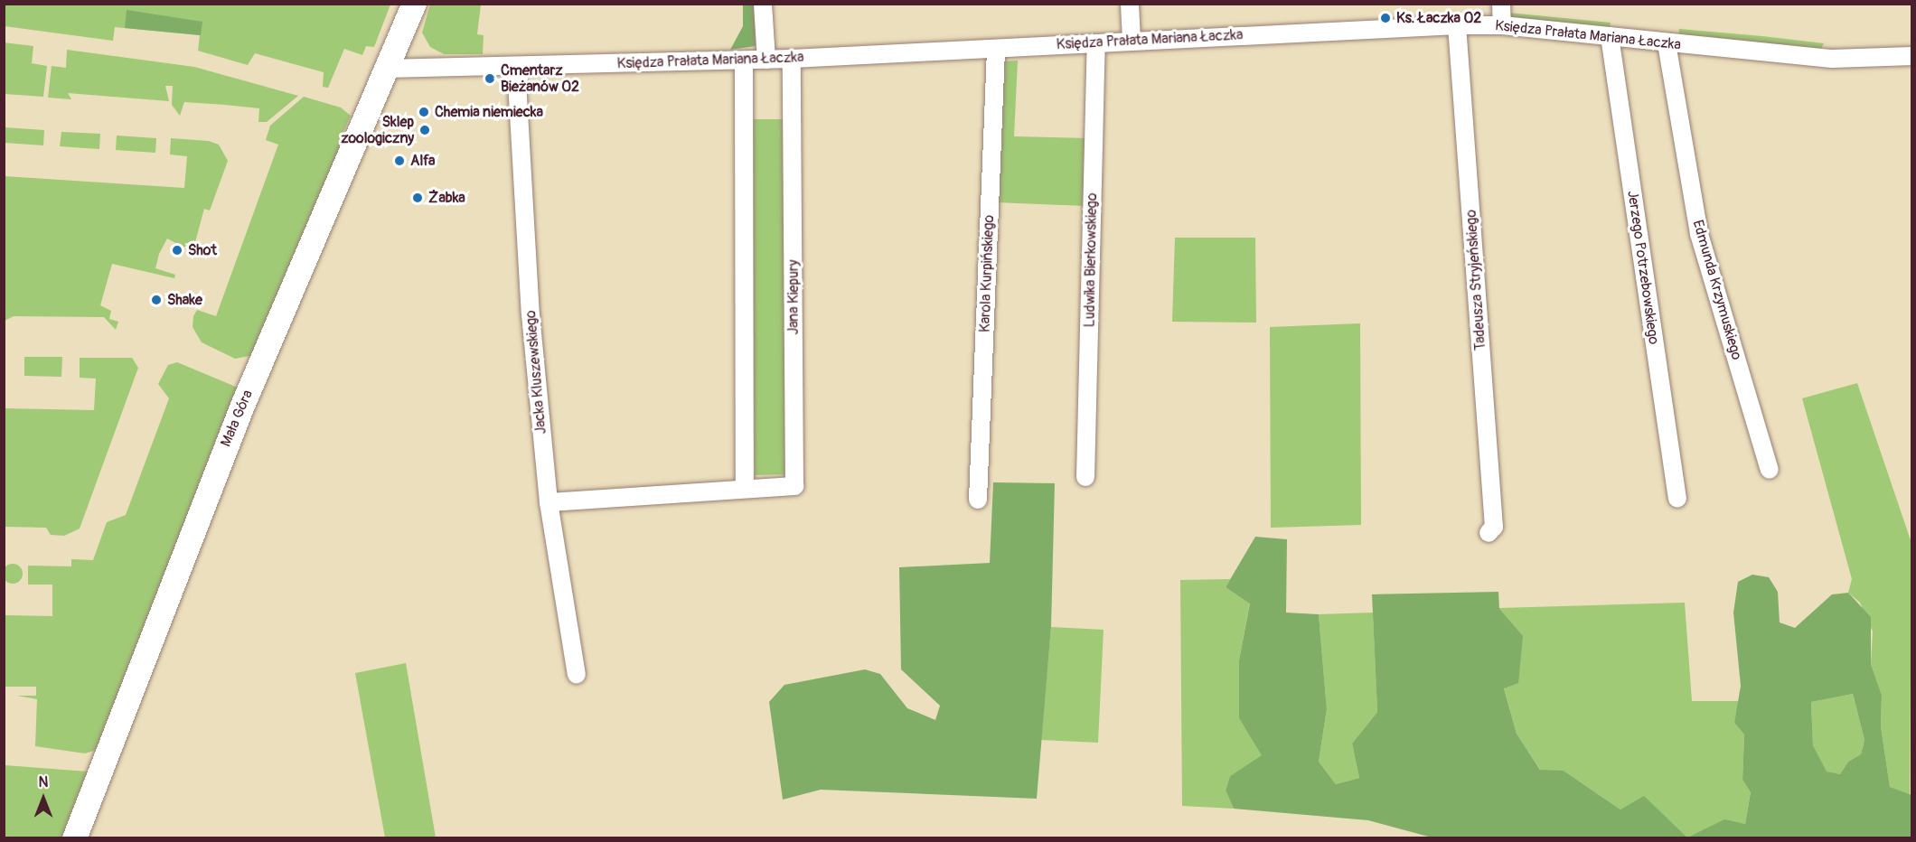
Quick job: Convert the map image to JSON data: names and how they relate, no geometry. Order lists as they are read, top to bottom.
{
  "streets": {
    "street": [
      "Księdza Prałata Mariana Łaczka",
      "Ludwika Bierkowskiego",
      "Jerzego Potrzebowskiego",
      "Karola Kurpińskiego",
      "Tadeusza Stryjeńskiego",
      "Edmunda Krzymuskiego",
      "Jana Kiepury",
      "Jacka Kluszewskiego",
      "Mała Góra"
    ]
  },
  "crossings": [
    ["Księdza Prałata Mariana Łaczka", "Ludwika Bierkowskiego"],
    ["Księdza Prałata Mariana Łaczka", "Jerzego Potrzebowskiego"],
    ["Księdza Prałata Mariana Łaczka", "Karola Kurpińskiego"],
    ["Księdza Prałata Mariana Łaczka", "Tadeusza Stryjeńskiego"],
    ["Księdza Prałata Mariana Łaczka", "Edmunda Krzymuskiego"],
    ["Księdza Prałata Mariana Łaczka", "Jana Kiepury"],
    ["Księdza Prałata Mariana Łaczka", "Jacka Kluszewskiego"],
    ["Księdza Prałata Mariana Łaczka", "Mała Góra"],
    ["Jana Kiepury", "Jacka Kluszewskiego"]
  ],
  "places": [
    "Ks. Łaczka 02",
    "Cmentarz Bieżanów 02",
    "Chemia niemiecka",
    "Sklep zoologiczny",
    "Alfa",
    "Żabka",
    "Shot",
    "Shake"
  ],
  "north": "top"
}
